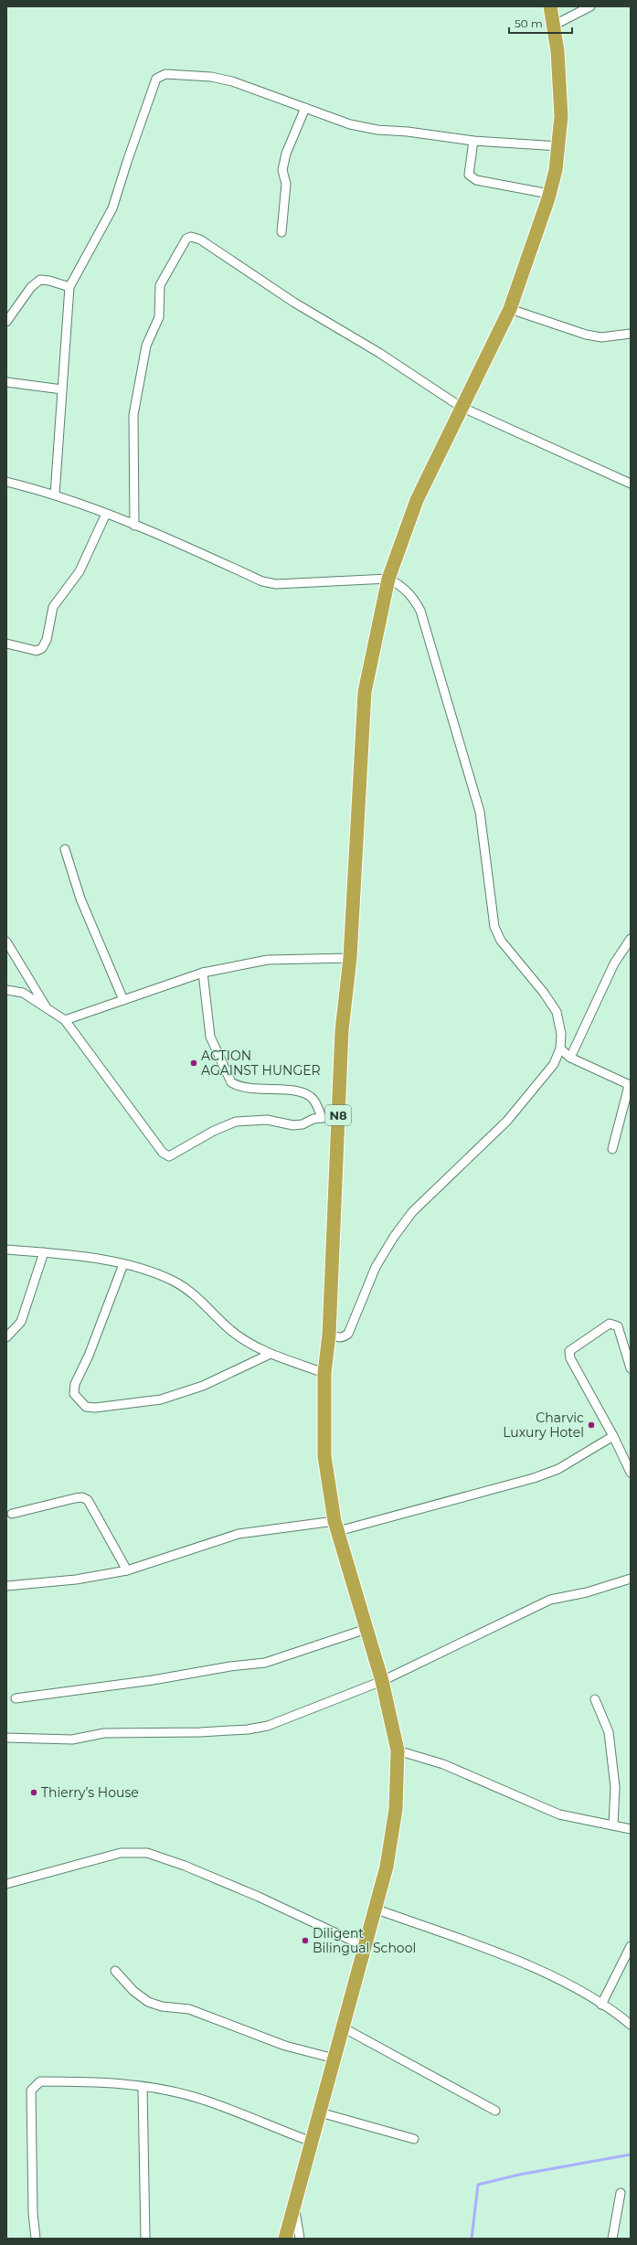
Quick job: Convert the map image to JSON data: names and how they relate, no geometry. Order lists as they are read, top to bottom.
{
  "streets": {
    "highway": ["N8"]
  },
  "places": [
    "ACTION AGAINST HUNGER",
    "Charvic Luxury Hotel",
    "Thierry’s House",
    "Diligent Bilingual School"
  ],
  "scale_bar": "50 m"
}
